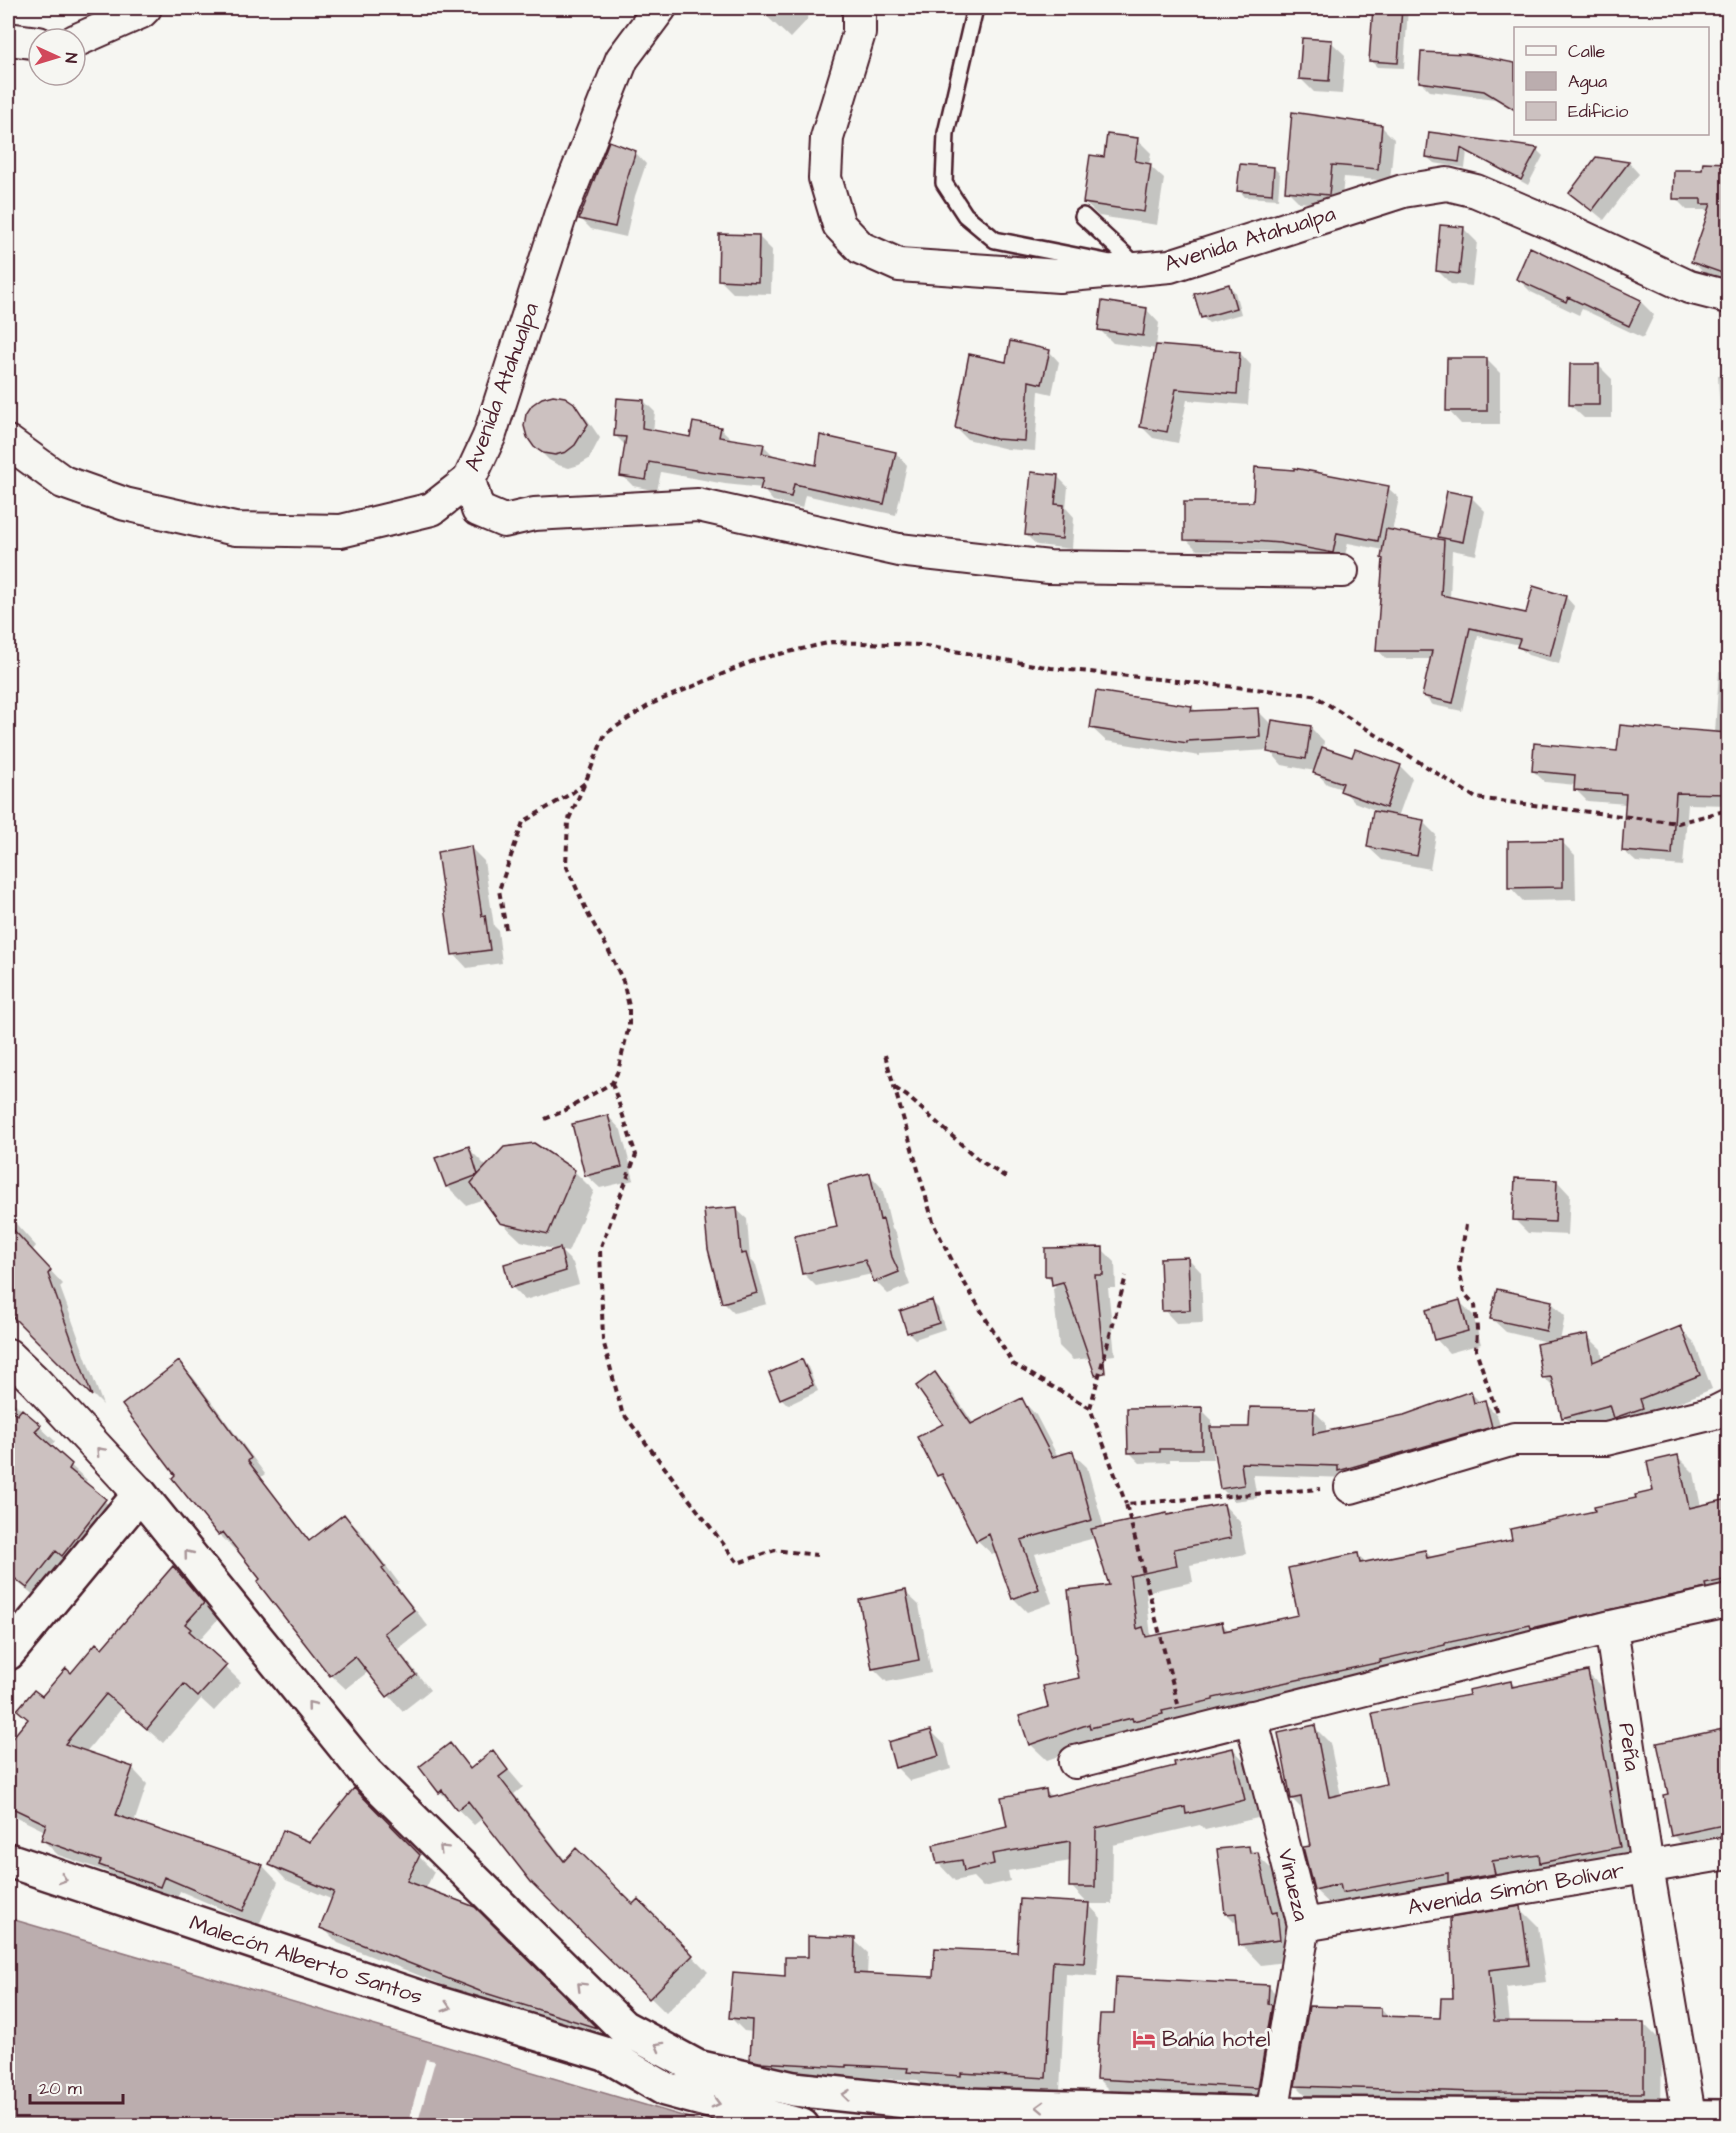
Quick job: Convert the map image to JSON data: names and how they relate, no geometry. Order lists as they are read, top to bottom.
{
  "streets": {
    "main road": ["Malecón Alberto Santos"],
    "street": [
      "Avenida Atahualpa",
      "Peña",
      "Vinueza",
      "Avenida Simón Bolívar"
    ]
  },
  "crossings": [
    ["Peña", "Avenida Simón Bolívar"],
    ["Vinueza", "Avenida Simón Bolívar"]
  ],
  "one_way": ["Malecón Alberto Santos"],
  "places": {
    "hotel": ["Bahía hotel"]
  },
  "legend": ["Calle", "Agua", "Edificio"],
  "scale_bar": "20 m",
  "north": "right"
}
